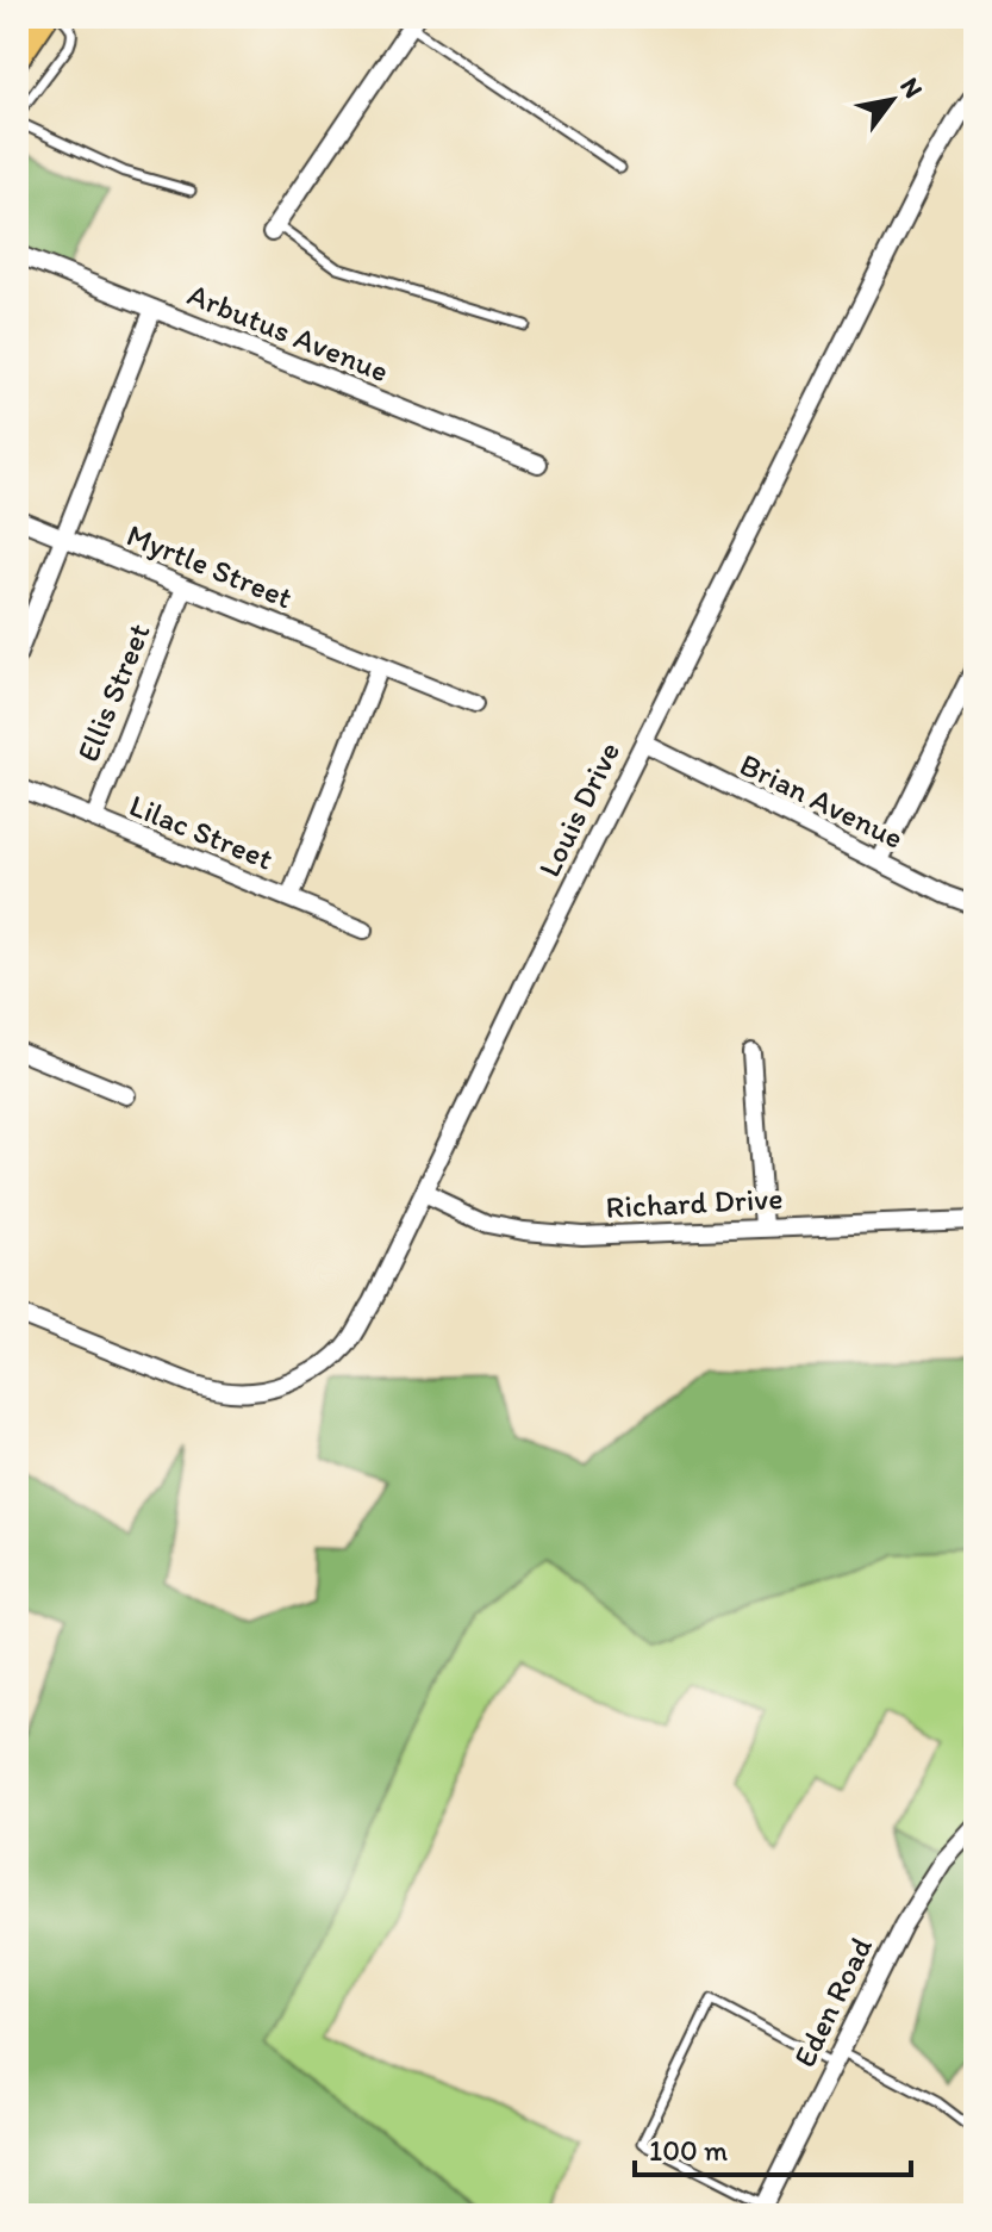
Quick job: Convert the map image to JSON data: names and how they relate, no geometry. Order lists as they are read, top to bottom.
{
  "streets": {
    "street": [
      "Arbutus Avenue",
      "Myrtle Street",
      "Ellis Street",
      "Brian Avenue",
      "Louis Drive",
      "Lilac Street",
      "Richard Drive",
      "Eden Road"
    ]
  },
  "crossings": [
    ["Myrtle Street", "Ellis Street"],
    ["Ellis Street", "Lilac Street"],
    ["Brian Avenue", "Louis Drive"],
    ["Louis Drive", "Richard Drive"]
  ],
  "scale_bar": "100 m",
  "north": "top right"
}
